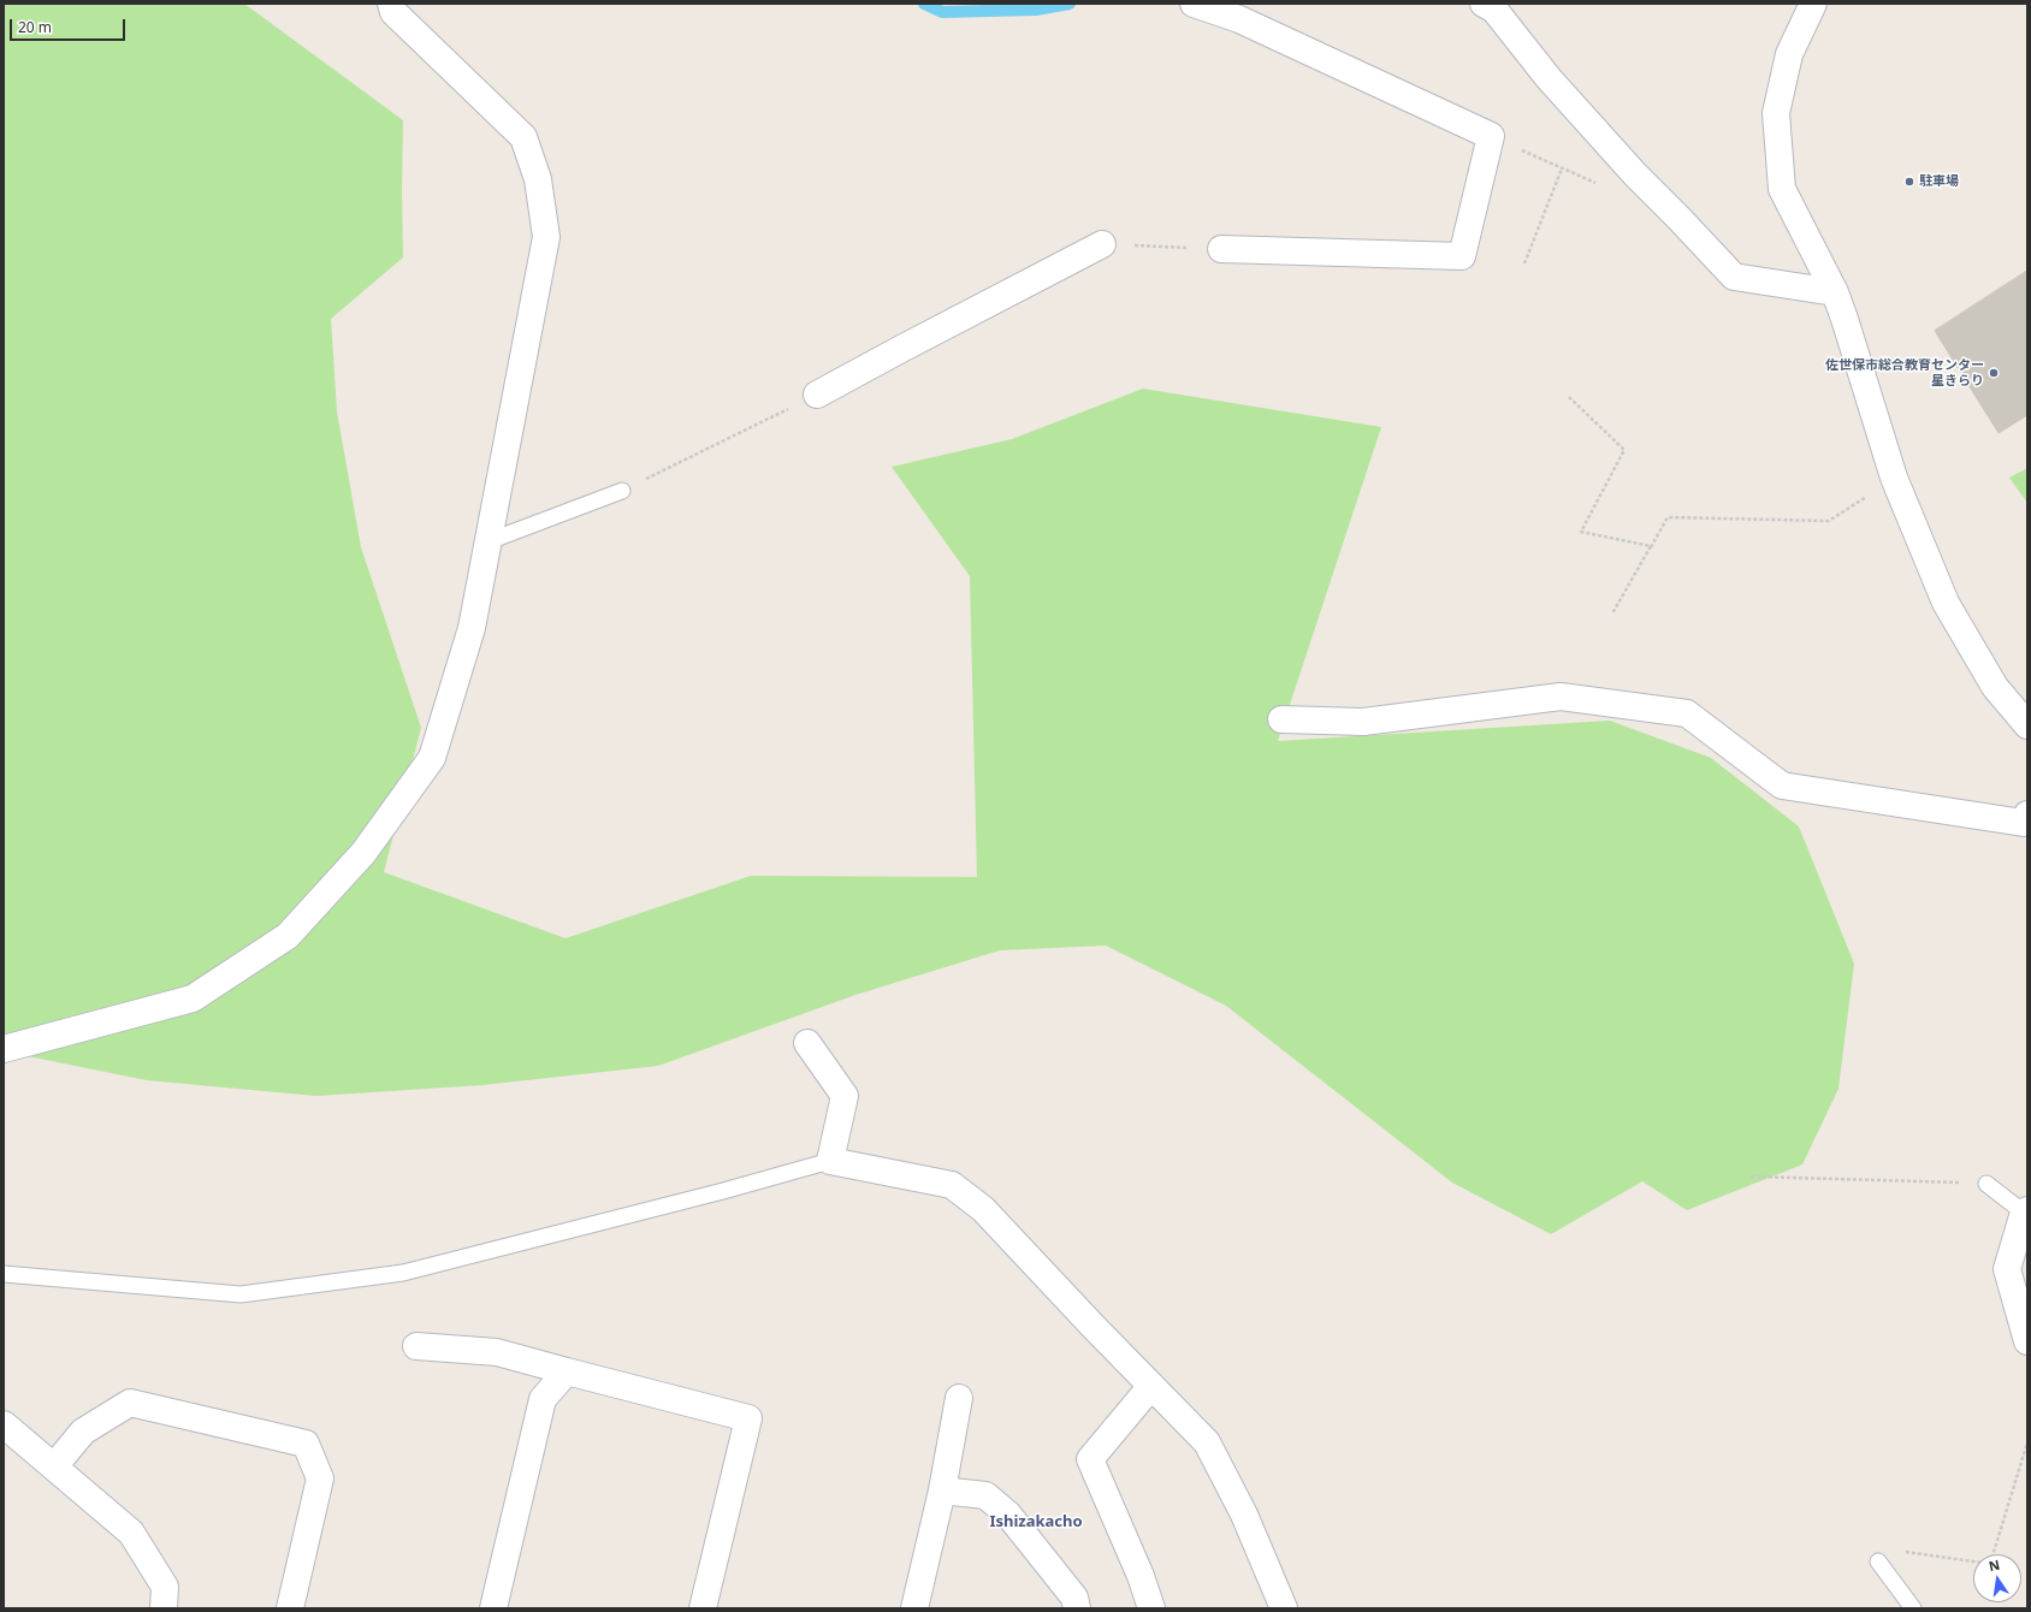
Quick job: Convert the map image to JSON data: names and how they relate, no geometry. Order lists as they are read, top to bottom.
{
  "districts": ["Ishizakacho"],
  "places": ["駐車場", "佐世保市総合教育センター 星きらり"],
  "scale_bar": "20 m",
  "north": "top"
}
